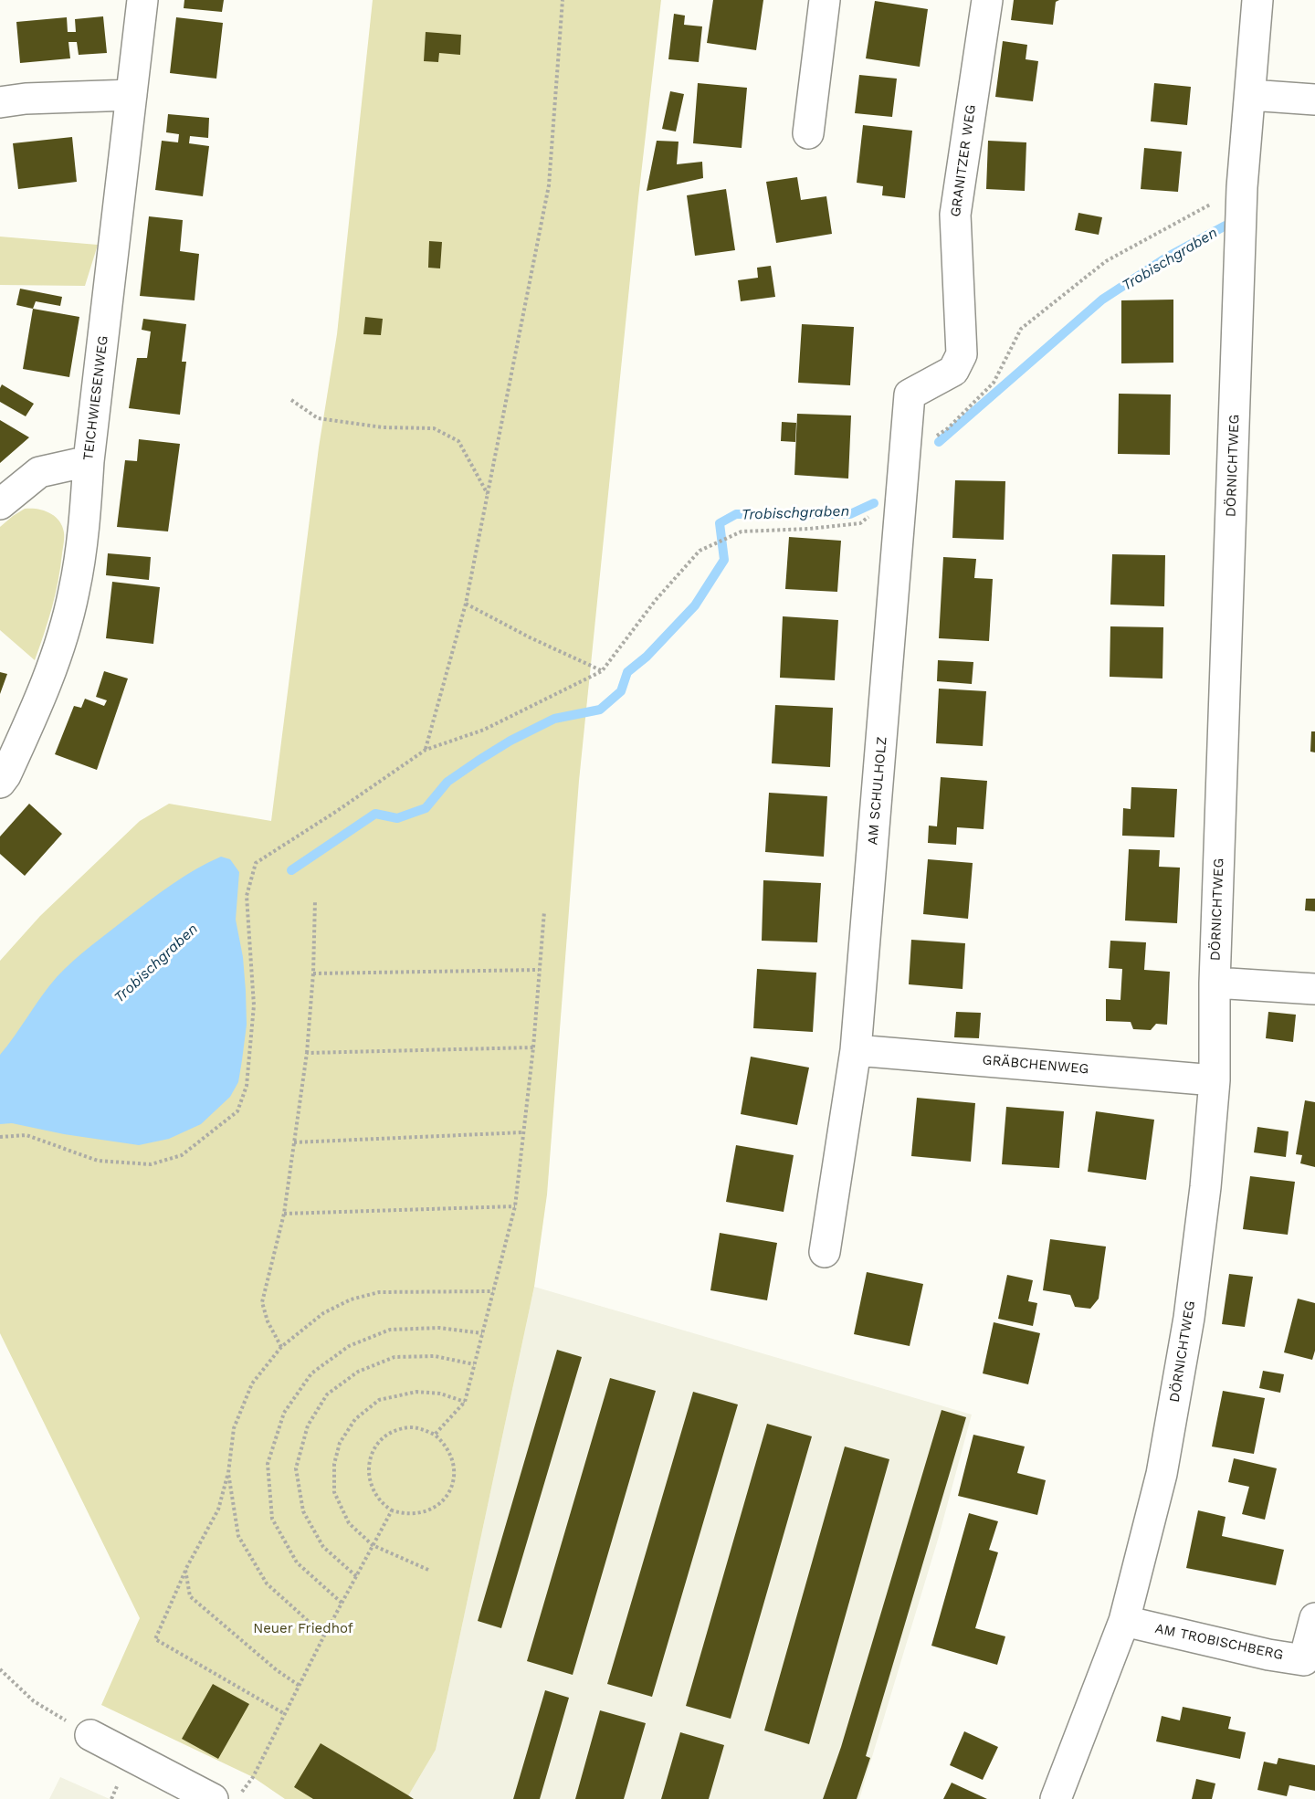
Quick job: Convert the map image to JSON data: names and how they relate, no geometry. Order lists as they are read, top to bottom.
{
  "streets": {
    "street": [
      "GRANITZER WEG",
      "TEICHWIESENWEG",
      "DÖRNICHTWEG",
      "AM SCHULHOLZ",
      "GRÄBCHENWEG",
      "AM TROBISCHBERG"
    ]
  },
  "crossings": [
    ["GRANITZER WEG", "AM SCHULHOLZ"],
    ["DÖRNICHTWEG", "GRÄBCHENWEG"],
    ["DÖRNICHTWEG", "AM TROBISCHBERG"],
    ["AM SCHULHOLZ", "GRÄBCHENWEG"]
  ],
  "water": ["Trobischgraben"],
  "parks": ["Neuer Friedhof"]
}
